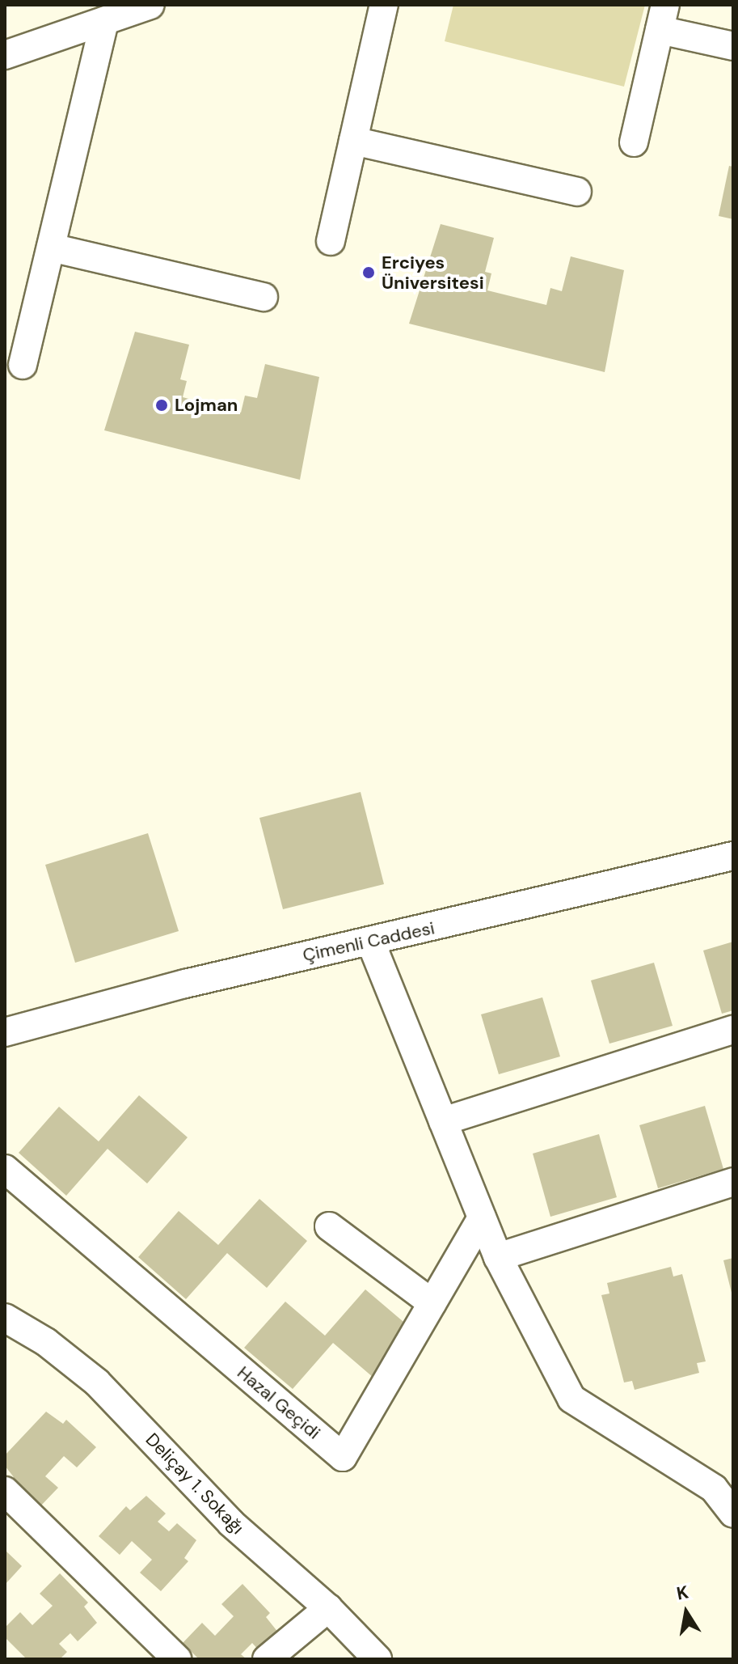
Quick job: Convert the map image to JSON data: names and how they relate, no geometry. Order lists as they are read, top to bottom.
{
  "streets": {
    "street": ["Çimenli Caddesi", "Hazal Geçidi", "Deliçay 1. Sokağı"]
  },
  "places": ["Erciyes Üniversitesi", "Lojman"],
  "north": "top"
}
